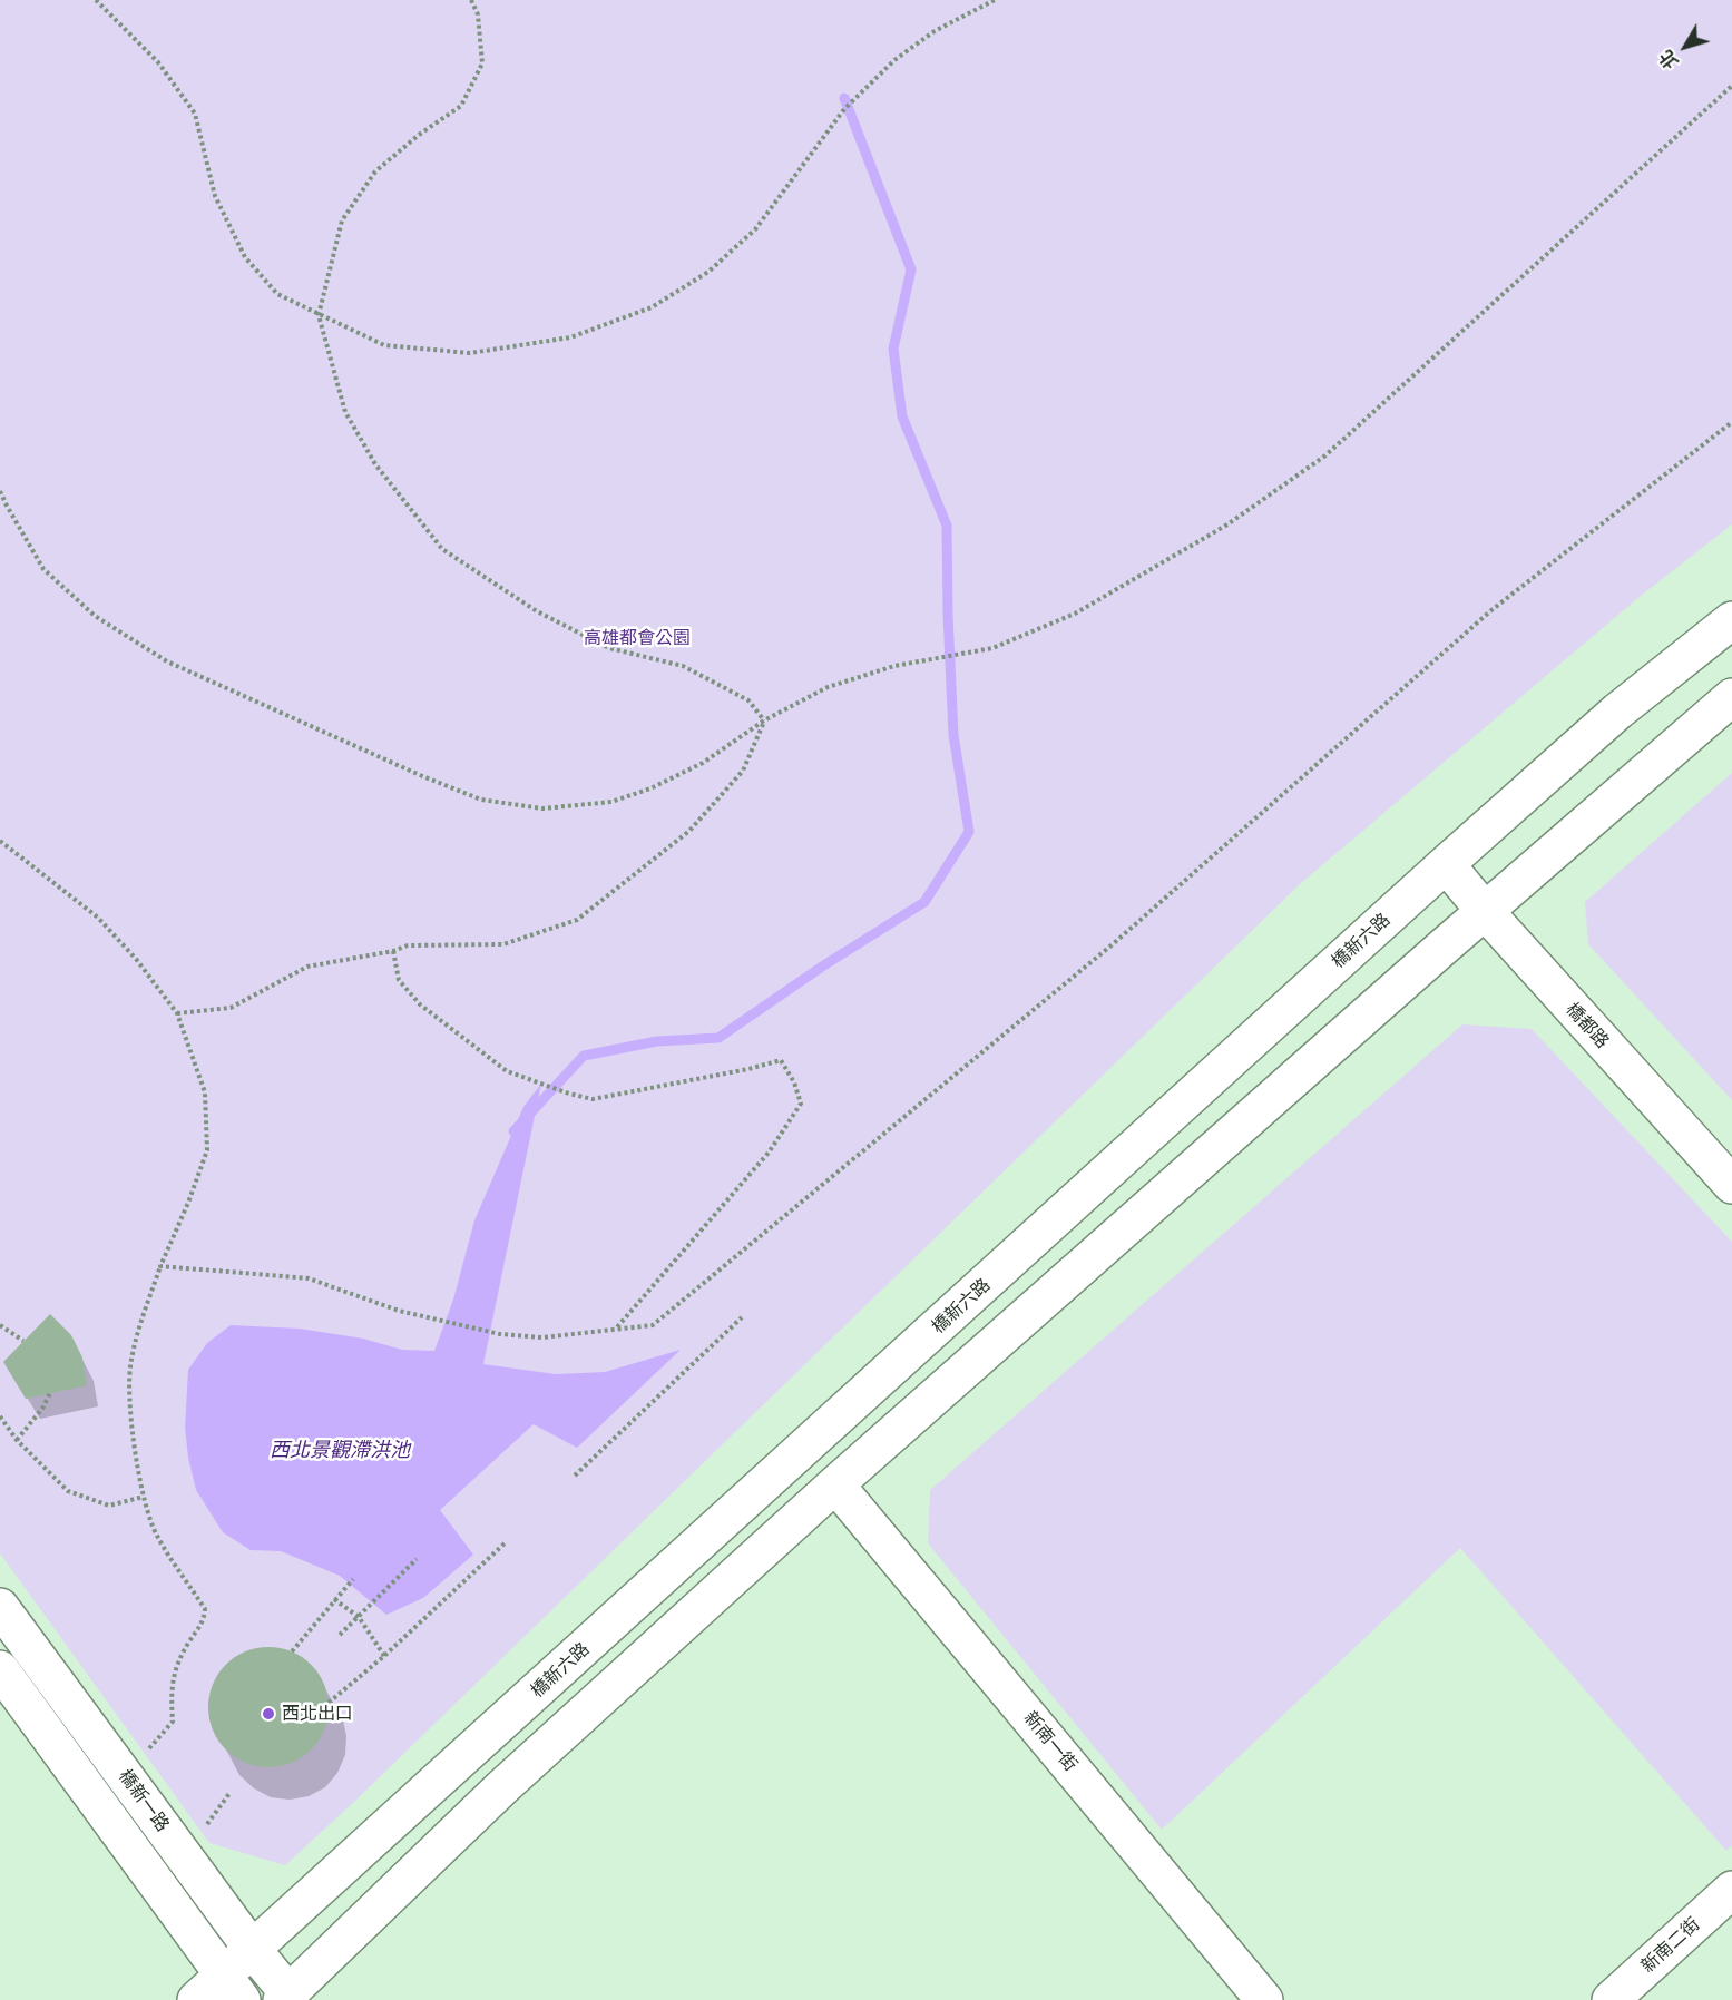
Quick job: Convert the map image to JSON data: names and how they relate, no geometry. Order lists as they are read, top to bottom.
{
  "streets": {
    "street": [
      "橋新六路",
      "橋都路",
      "新南一街",
      "橋新一路",
      "新南二街"
    ]
  },
  "crossings": [
    ["橋新六路", "橋都路"],
    ["橋新六路", "橋新一路"]
  ],
  "water": ["西北景觀滯洪池"],
  "parks": ["高雄都會公園"],
  "places": ["西北出口"],
  "north": "bottom left"
}
